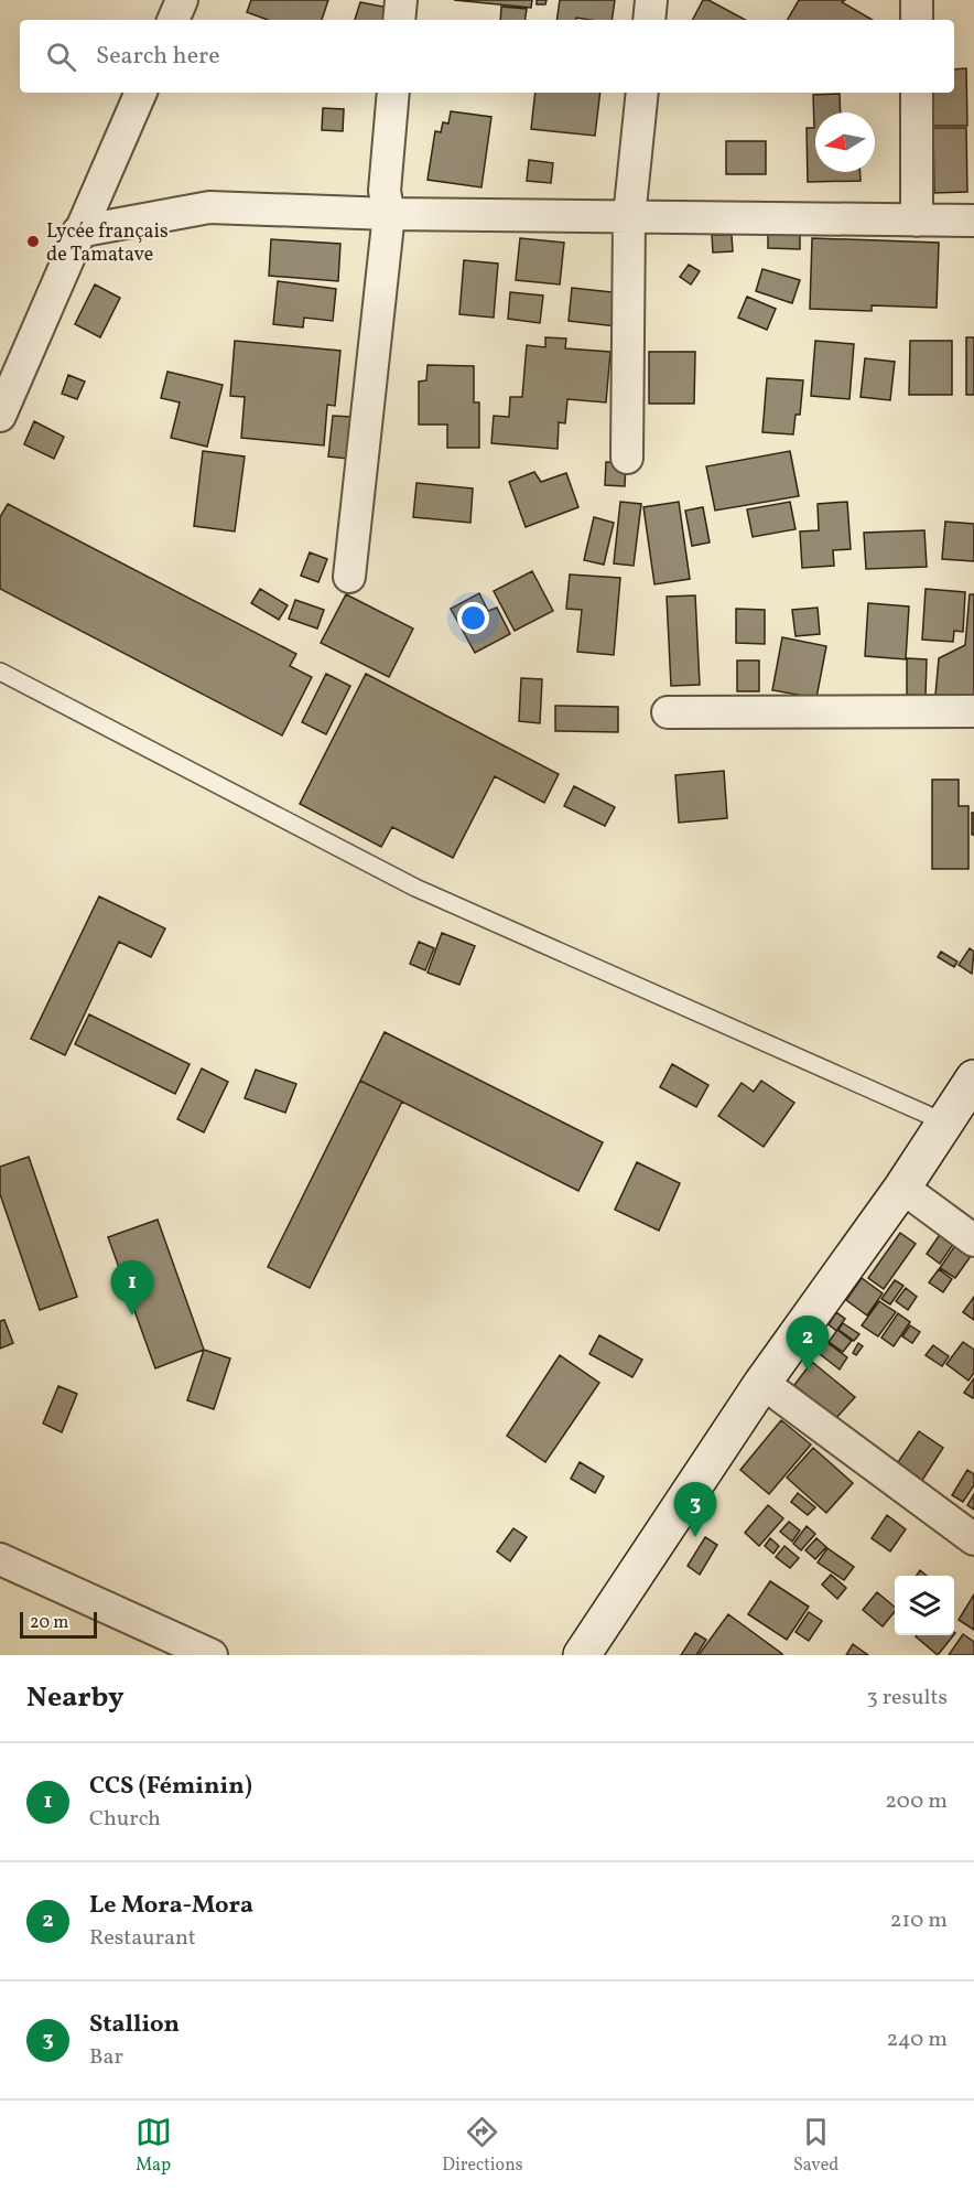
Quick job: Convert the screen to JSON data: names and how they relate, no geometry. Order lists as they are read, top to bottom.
{
  "places": ["Lycée français de Tamatave"],
  "scale_bar": "20 m",
  "north": "left",
  "page": {
    "search": "Search here",
    "pins": ["1", "2", "3"],
    "scale": "20 m",
    "heading": ["Nearby", "3 results"],
    "list": [
      {
        "mark": "1",
        "name": "CCS (Féminin)",
        "note": "Church",
        "value": "200 m"
      },
      {
        "mark": "2",
        "name": "Le Mora-Mora",
        "note": "Restaurant",
        "value": "210 m"
      },
      {
        "mark": "3",
        "name": "Stallion",
        "note": "Bar",
        "value": "240 m"
      }
    ],
    "nav": ["Map", "Directions", "Saved"]
  }
}
